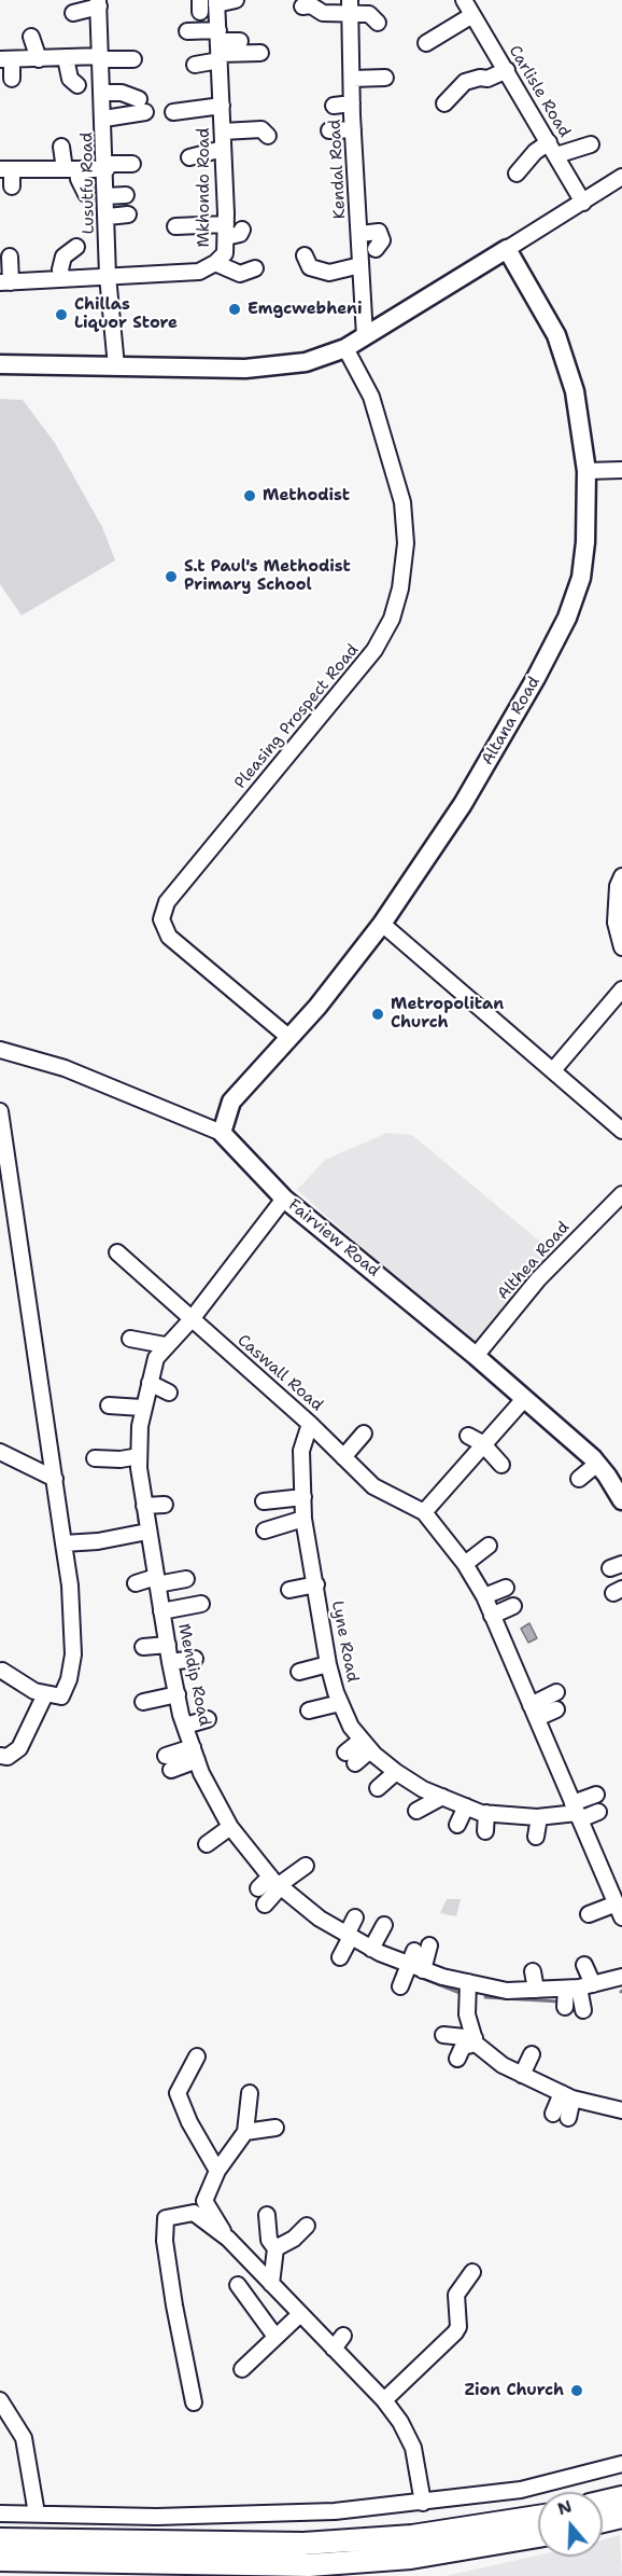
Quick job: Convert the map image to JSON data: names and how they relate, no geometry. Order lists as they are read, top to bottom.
{
  "streets": {
    "main road": ["Altana Road", "Fairview Road"],
    "street": [
      "Carlisle Road",
      "Kendal Road",
      "Lusutfu Road",
      "Mkhondo Road",
      "Pleasing Prospect Road",
      "Althea Road",
      "Caswall Road",
      "Lyne Road",
      "Mendip Road"
    ]
  },
  "crossings": [
    ["Lusutfu Road", "Mkhondo Road"],
    ["Pleasing Prospect Road", "Altana Road"],
    ["Altana Road", "Fairview Road"],
    ["Fairview Road", "Althea Road"],
    ["Fairview Road", "Mendip Road"],
    ["Caswall Road", "Lyne Road"],
    ["Caswall Road", "Mendip Road"]
  ],
  "places": [
    "Emgcwebheni",
    "Chillas Liquor Store",
    "Methodist",
    "S.t Paul's Methodist Primary School",
    "Metropolitan Church",
    "Zion Church"
  ],
  "north": "top"
}
